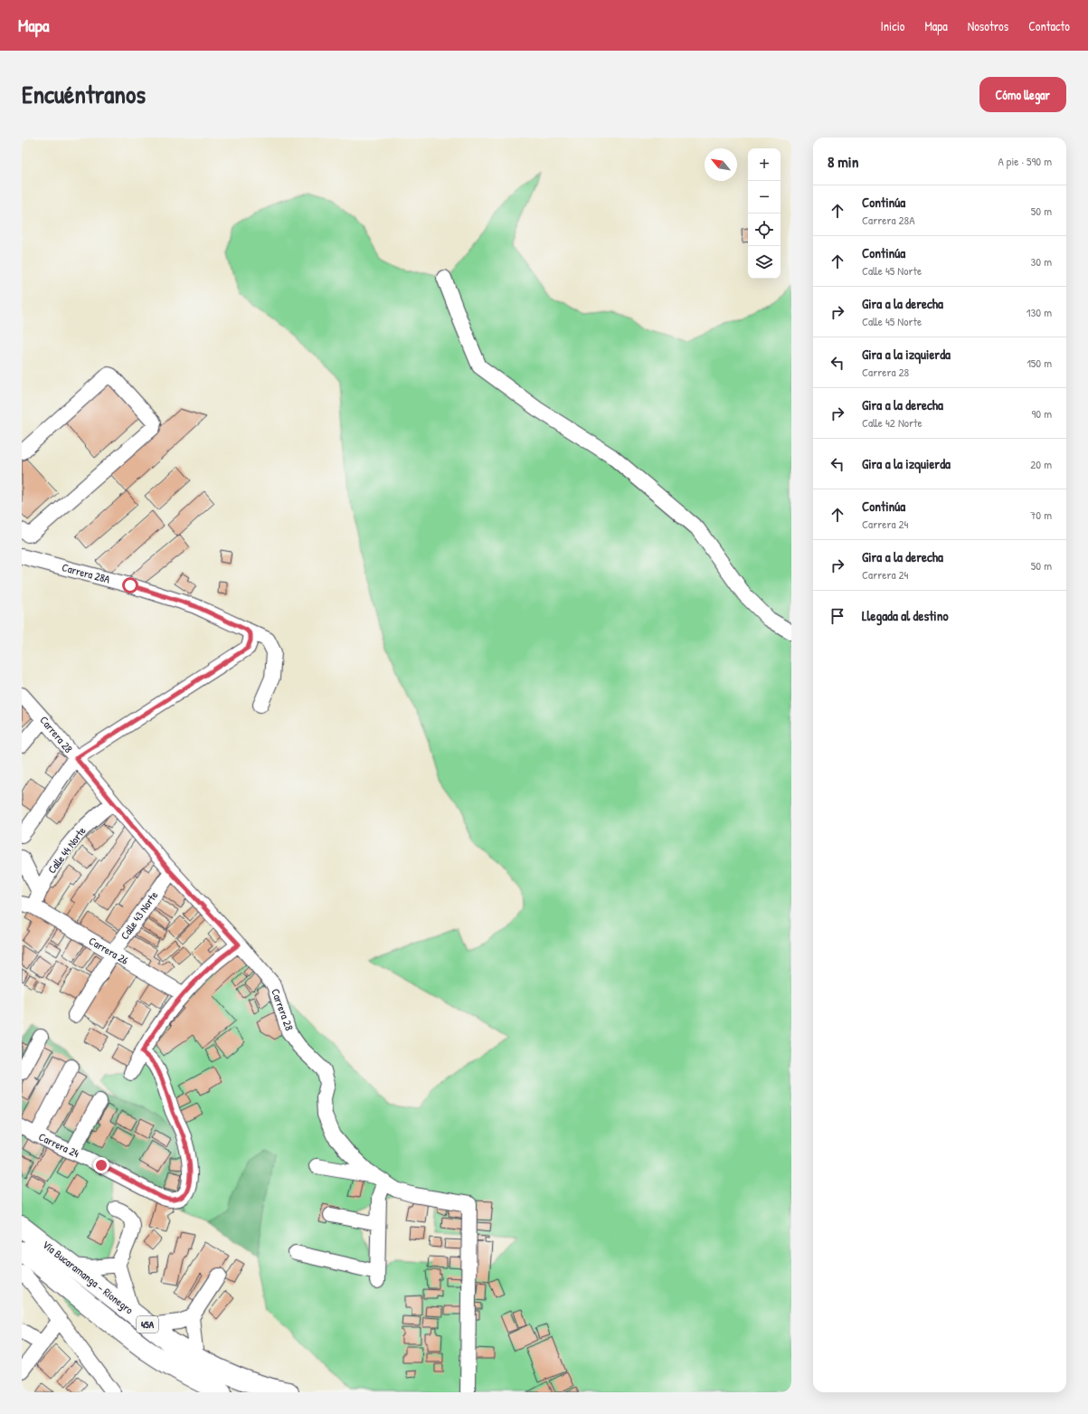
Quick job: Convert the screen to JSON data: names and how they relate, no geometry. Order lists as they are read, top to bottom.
{
  "streets": {
    "highway": ["Vía Bucaramanga - Rionegro", "45A"],
    "street": [
      "Carrera 28A",
      "Carrera 28",
      "Calle 44 Norte",
      "Calle 43 Norte",
      "Carrera 26",
      "Carrera 24"
    ]
  },
  "crossings": [
    ["Carrera 28", "Calle 44 Norte"],
    ["Carrera 28", "Calle 43 Norte"],
    ["Calle 44 Norte", "Carrera 26"],
    ["Calle 43 Norte", "Carrera 26"]
  ],
  "north": "top left",
  "page": {
    "header": "Mapa",
    "nav": [
      "Inicio",
      "Mapa",
      "Nosotros",
      "Contacto"
    ],
    "title": "Encuéntranos",
    "buttons": "Cómo llegar",
    "heading": ["8 min", "A pie · 590 m"],
    "map_buttons": ["+", "−"],
    "list": [
      ["Continúa", "Carrera 28A", "50 m"],
      ["Continúa", "Calle 45 Norte", "30 m"],
      ["Gira a la derecha", "Calle 45 Norte", "130 m"],
      ["Gira a la izquierda", "Carrera 28", "150 m"],
      ["Gira a la derecha", "Calle 42 Norte", "90 m"],
      ["Gira a la izquierda", "20 m"],
      ["Continúa", "Carrera 24", "70 m"],
      ["Gira a la derecha", "Carrera 24", "50 m"],
      "Llegada al destino"
    ]
  }
}
